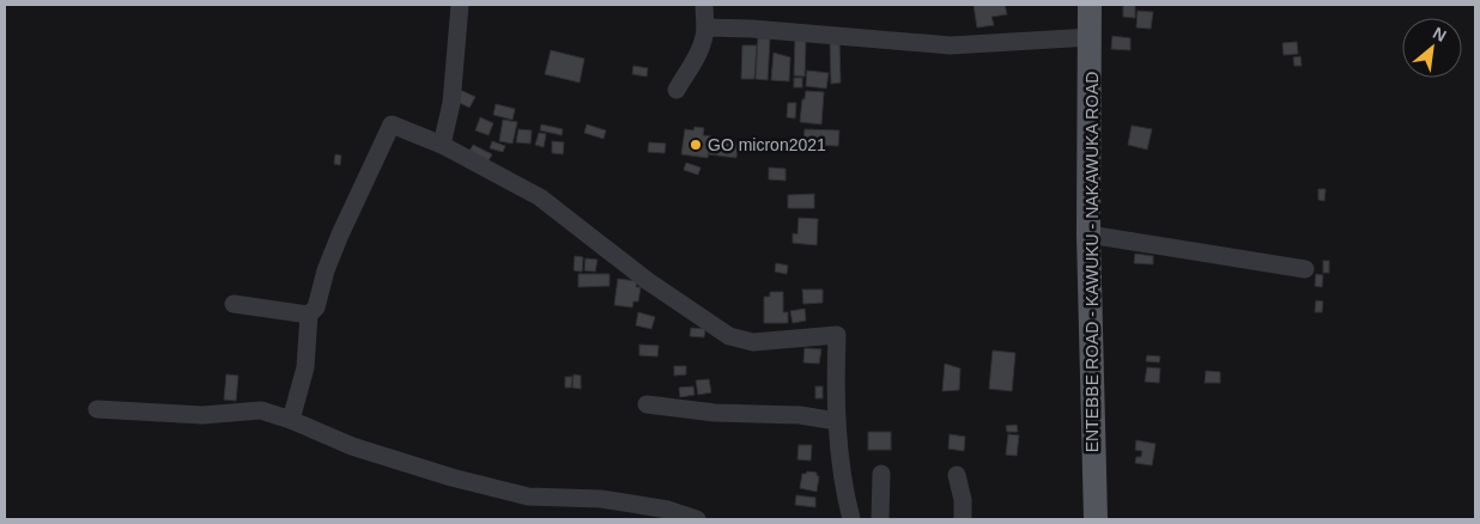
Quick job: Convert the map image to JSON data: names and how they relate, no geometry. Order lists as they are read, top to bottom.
{
  "streets": {
    "main road": ["ENTEBBE ROAD - KAWUKU - NAKAWUKA ROAD"]
  },
  "places": ["GO micron2021"],
  "north": "top right"
}
